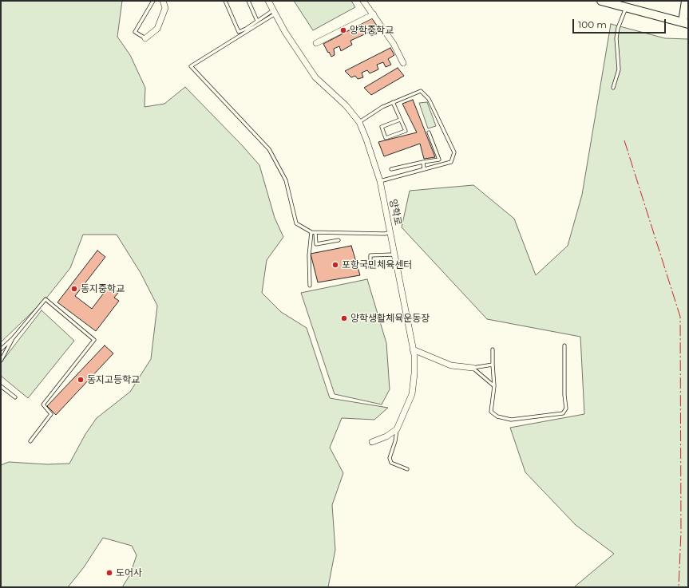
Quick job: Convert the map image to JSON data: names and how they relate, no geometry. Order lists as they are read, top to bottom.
{
  "streets": {
    "street": ["양학로"]
  },
  "places": [
    "양학중학교",
    "포항국민체육센터",
    "동지중학교",
    "양학생활체육운동장",
    "동지고등학교",
    "도어사"
  ],
  "scale_bar": "100 m"
}
